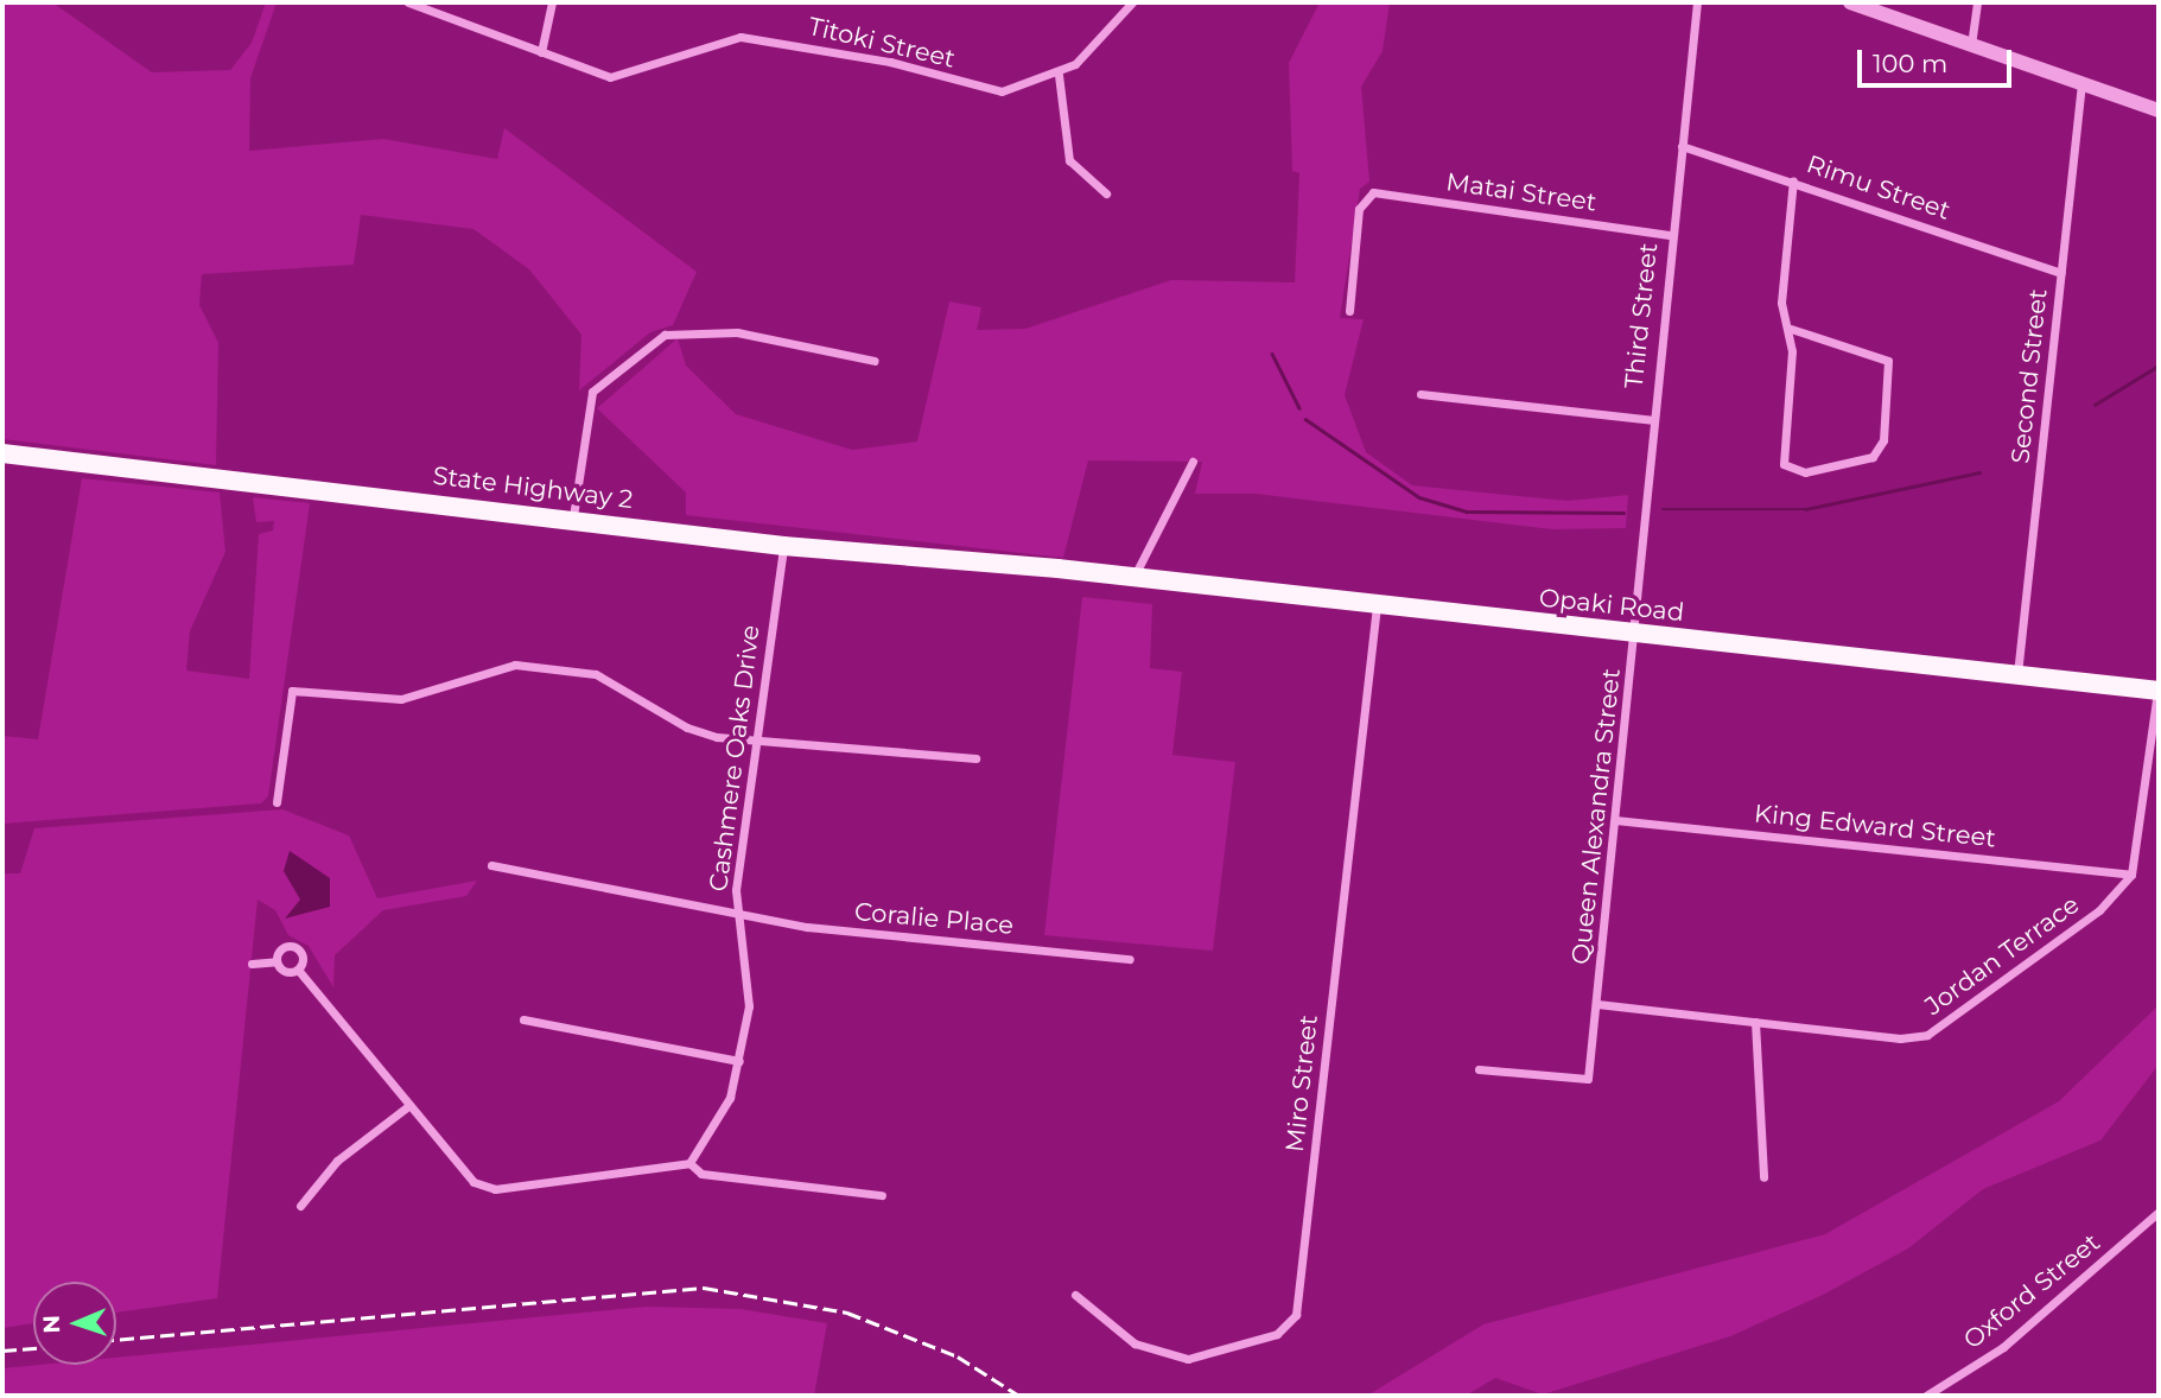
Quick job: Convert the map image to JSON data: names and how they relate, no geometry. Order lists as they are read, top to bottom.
{
  "streets": {
    "highway": ["State Highway 2", "Opaki Road"],
    "street": [
      "Titoki Street",
      "Rimu Street",
      "Matai Street",
      "Third Street",
      "Second Street",
      "Cashmere Oaks Drive",
      "Queen Alexandra Street",
      "King Edward Street",
      "Coralie Place",
      "Jordan Terrace",
      "Miro Street",
      "Oxford Street"
    ]
  },
  "crossings": [
    ["Rimu Street", "Third Street"],
    ["Rimu Street", "Second Street"],
    ["Matai Street", "Third Street"],
    ["Third Street", "Opaki Road"],
    ["Third Street", "Queen Alexandra Street"],
    ["Second Street", "Opaki Road"],
    ["State Highway 2", "Opaki Road"],
    ["State Highway 2", "Cashmere Oaks Drive"],
    ["Opaki Road", "Queen Alexandra Street"],
    ["Opaki Road", "Miro Street"],
    ["Cashmere Oaks Drive", "Coralie Place"],
    ["Queen Alexandra Street", "King Edward Street"],
    ["Queen Alexandra Street", "Jordan Terrace"],
    ["King Edward Street", "Jordan Terrace"]
  ],
  "scale_bar": "100 m",
  "north": "left"
}
